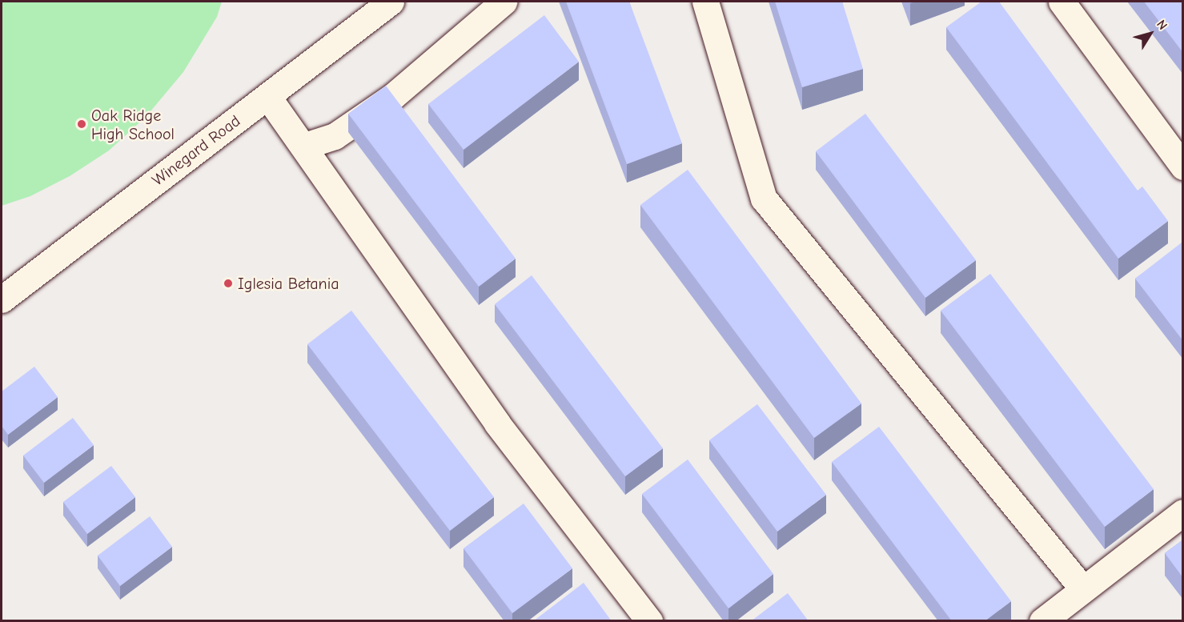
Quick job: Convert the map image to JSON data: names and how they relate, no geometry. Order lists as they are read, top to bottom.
{
  "streets": {
    "street": ["Winegard Road"]
  },
  "places": ["Oak Ridge High School", "Iglesia Betania"],
  "north": "top right"
}
